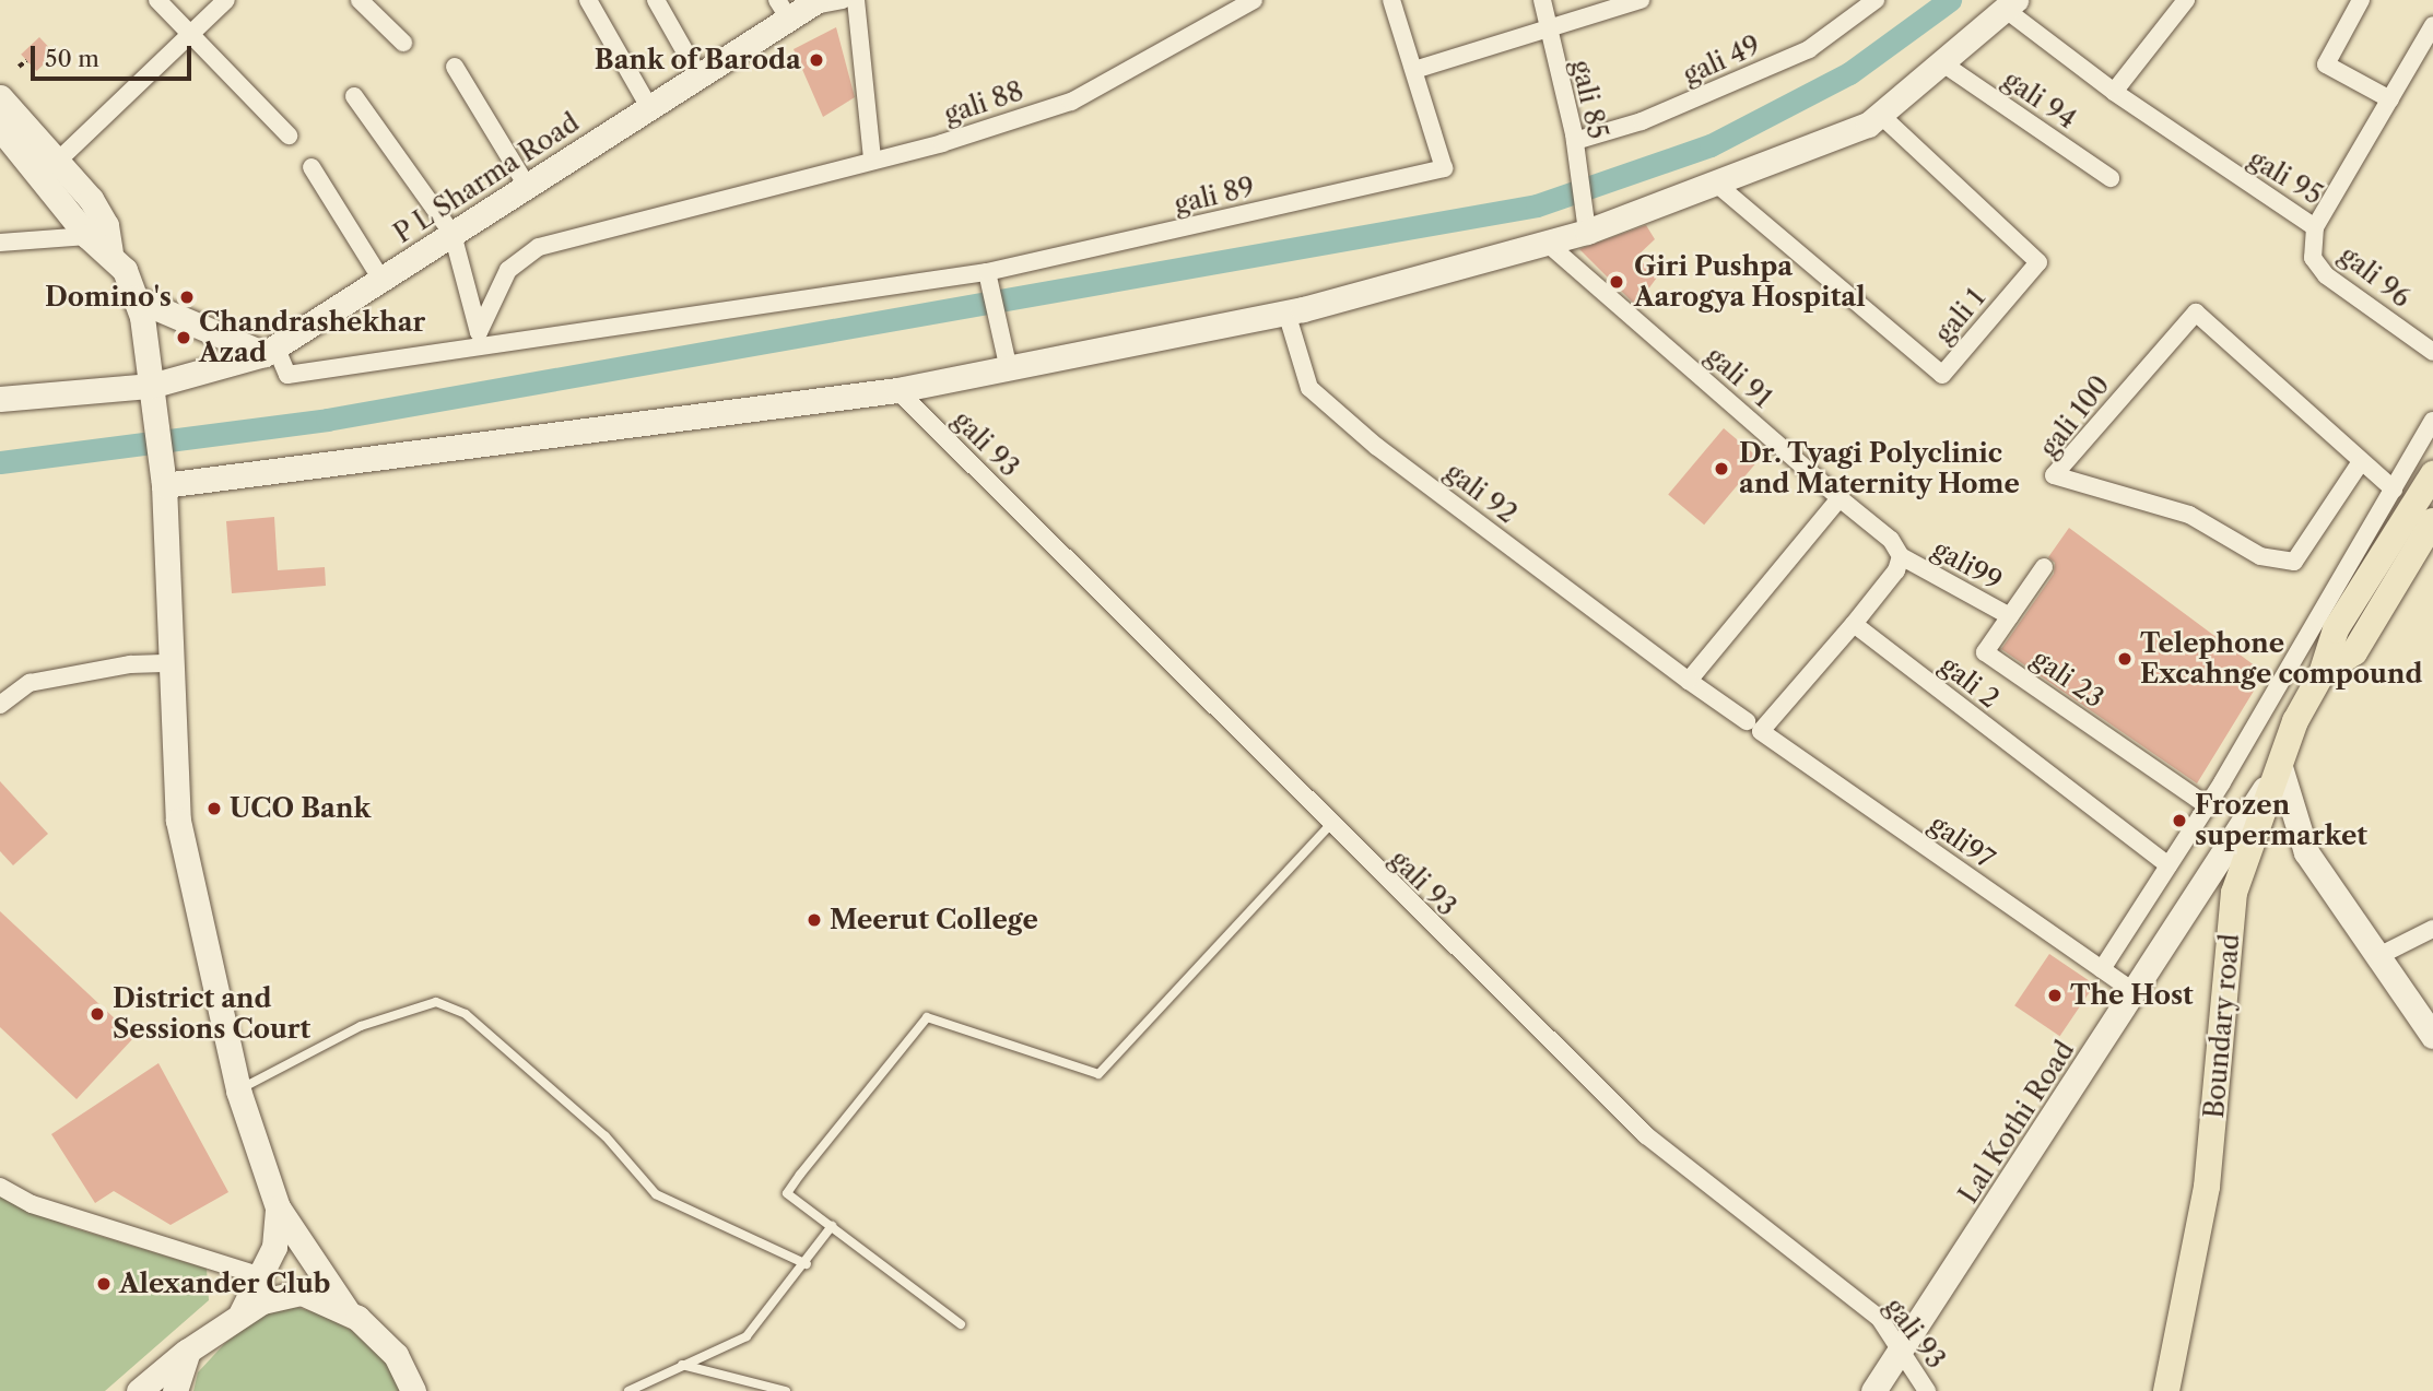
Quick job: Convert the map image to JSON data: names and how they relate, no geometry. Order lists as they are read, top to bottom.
{
  "streets": {
    "main road": ["Boundary road"],
    "street": [
      "gali 49",
      "gali 85",
      "gali 94",
      "gali 88",
      "gali 95",
      "P L Sharma Road",
      "gali 89",
      "gali 96",
      "gali 1",
      "gali 91",
      "gali 100",
      "gali 93",
      "gali 92",
      "gali99",
      "gali 23",
      "gali 2",
      "gali97",
      "Lal Kothi Road"
    ]
  },
  "crossings": [
    ["gali 49", "gali 85"],
    ["gali 88", "P L Sharma Road"],
    ["gali 95", "gali 96"],
    ["gali 91", "gali99"],
    ["gali 93", "Lal Kothi Road"],
    ["gali99", "gali 23"],
    ["gali97", "Lal Kothi Road"],
    ["Boundary road", "Lal Kothi Road"]
  ],
  "places": [
    "Bank of Baroda",
    "Giri Pushpa Aarogya Hospital",
    "Domino's",
    "Chandrashekhar Azad",
    "Dr. Tyagi Polyclinic and Maternity Home",
    "Telephone Excahnge compound",
    "UCO Bank",
    "Frozen supermarket",
    "Meerut College",
    "The Host",
    "District and Sessions Court",
    "Alexander Club"
  ],
  "scale_bar": "50 m"
}
